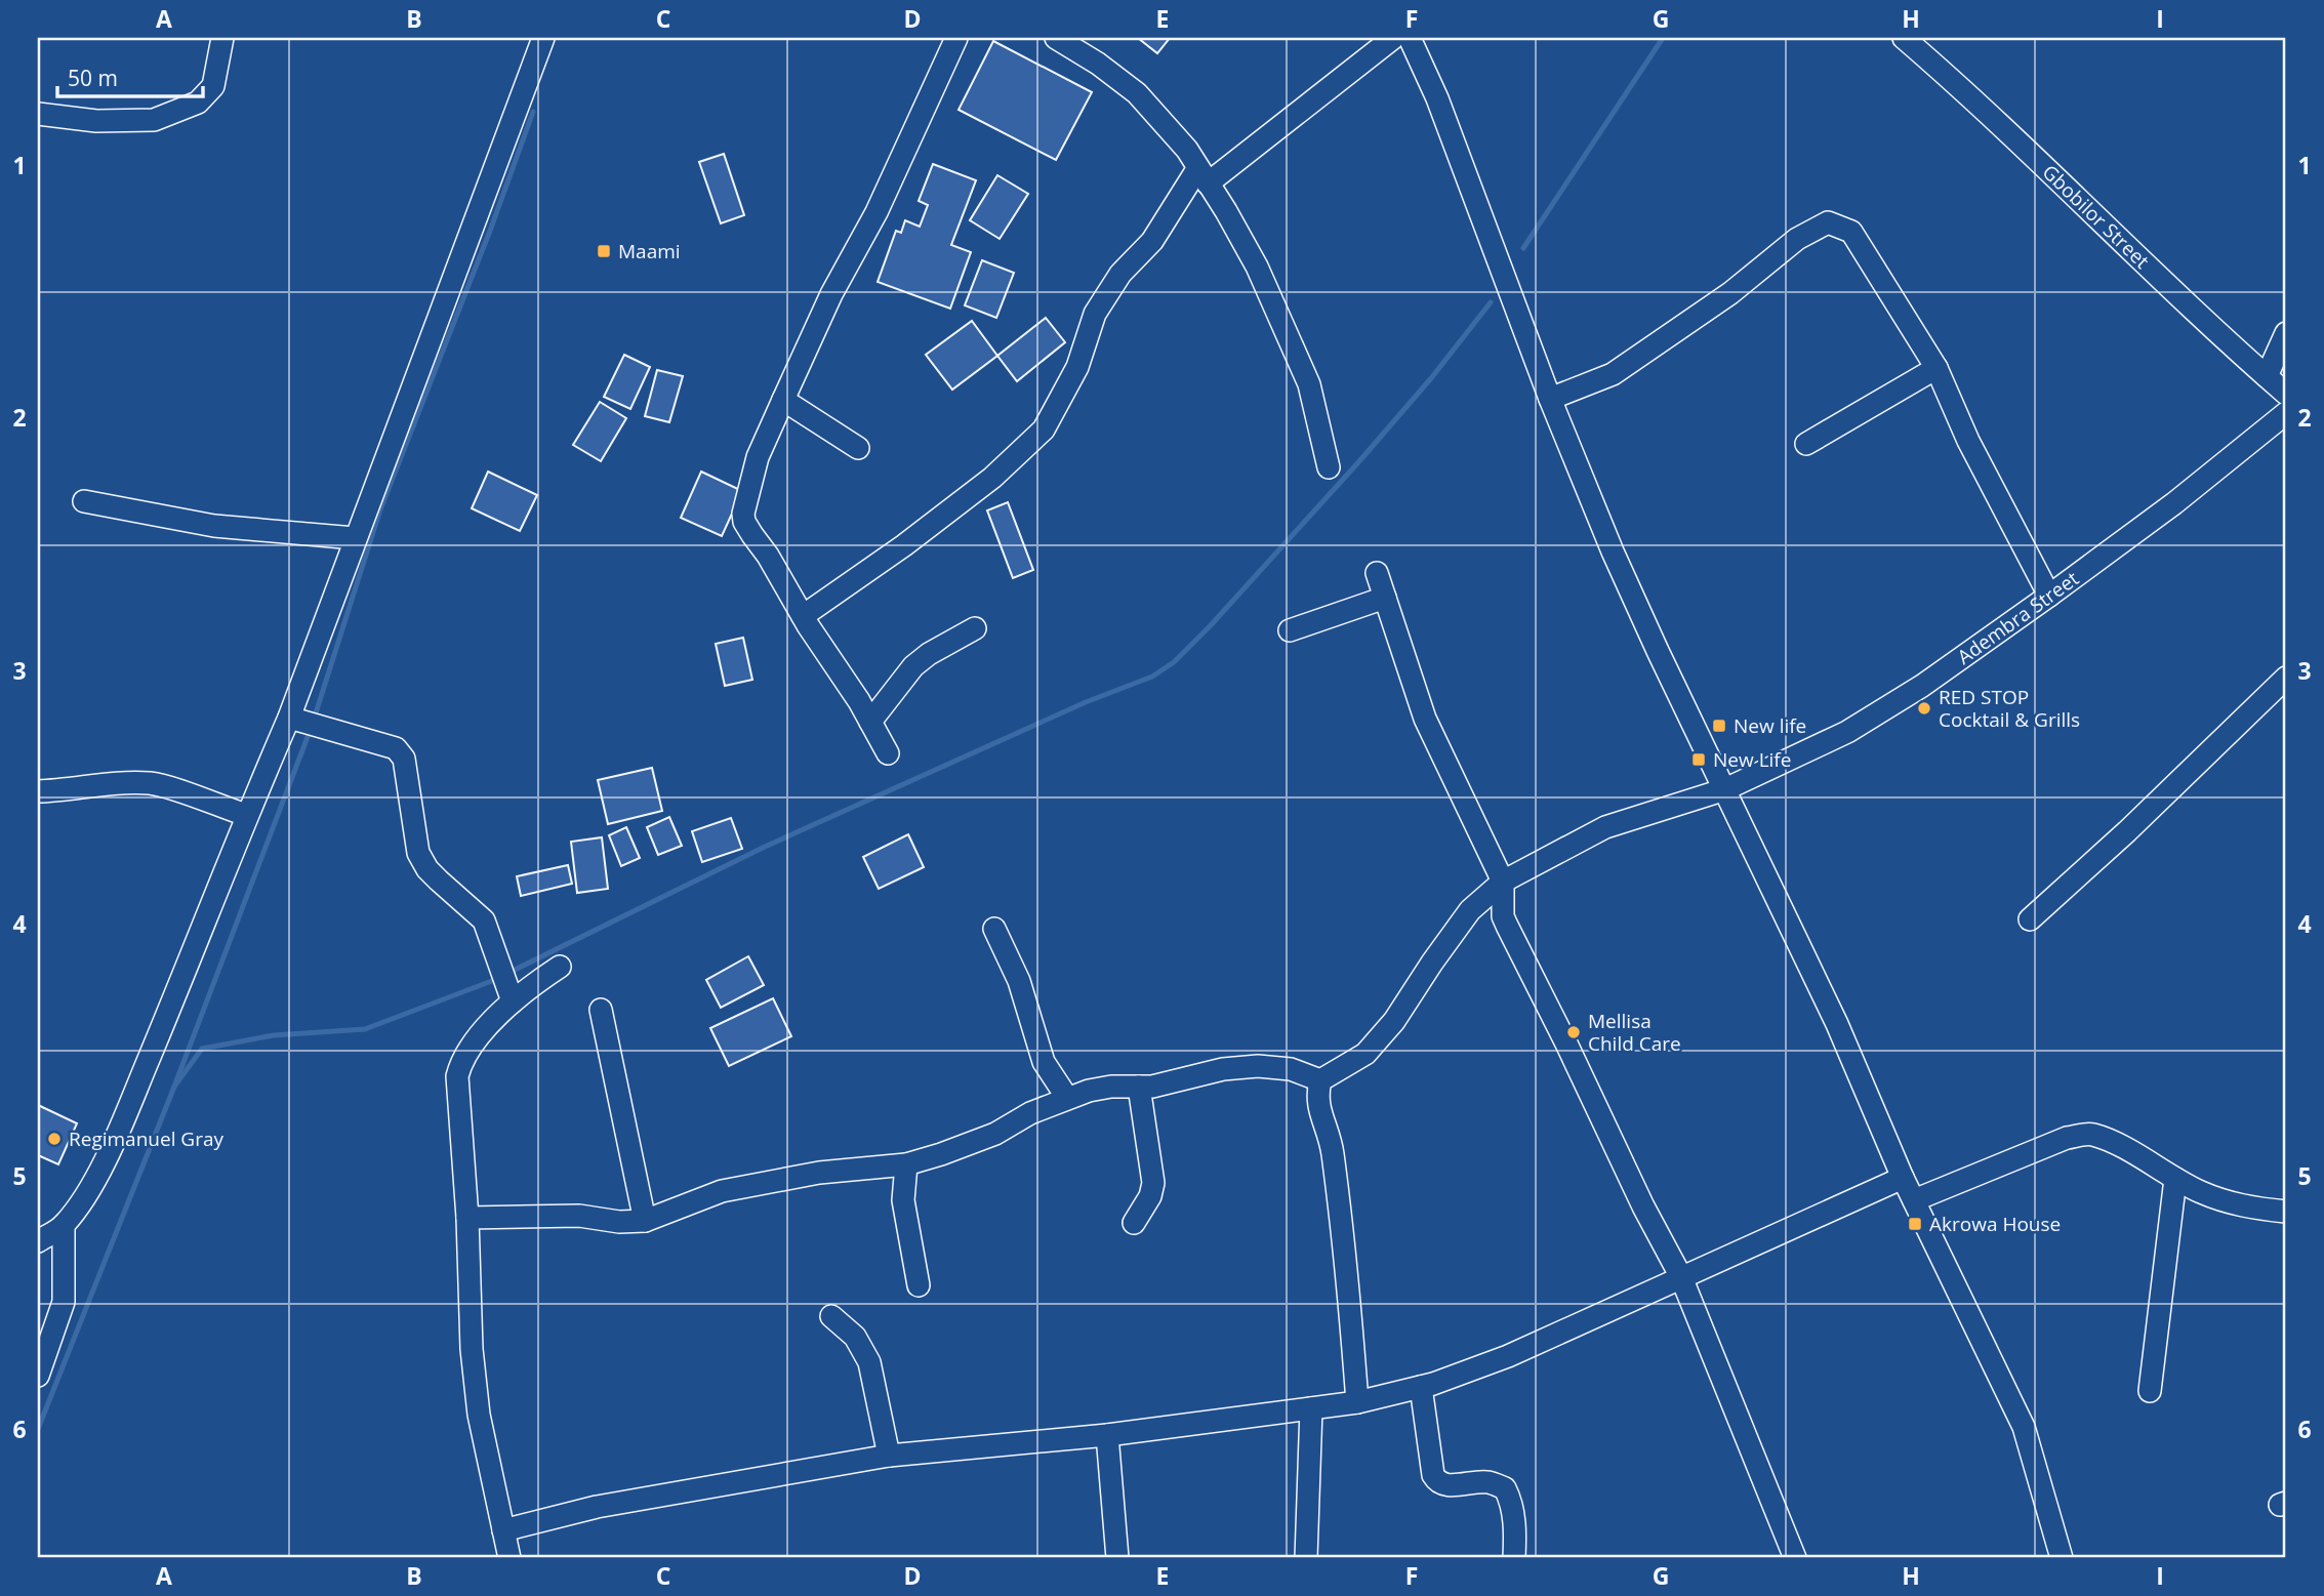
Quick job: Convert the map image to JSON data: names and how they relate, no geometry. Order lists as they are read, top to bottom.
{
  "streets": {
    "street": ["Gbobilor Street", "Adembra Street"]
  },
  "places": {
    "transit": [
      "Maami",
      "New life",
      "New Life",
      "Akrowa House"
    ],
    "other": ["RED STOP Cocktail & Grills", "Mellisa Child Care", "Regimanuel Gray"]
  },
  "scale_bar": "50 m",
  "grid": {
    "columns": [
      "A",
      "B",
      "C",
      "D",
      "E",
      "F",
      "G",
      "H",
      "I"
    ],
    "rows": [
      "1",
      "2",
      "3",
      "4",
      "5",
      "6"
    ]
  }
}
